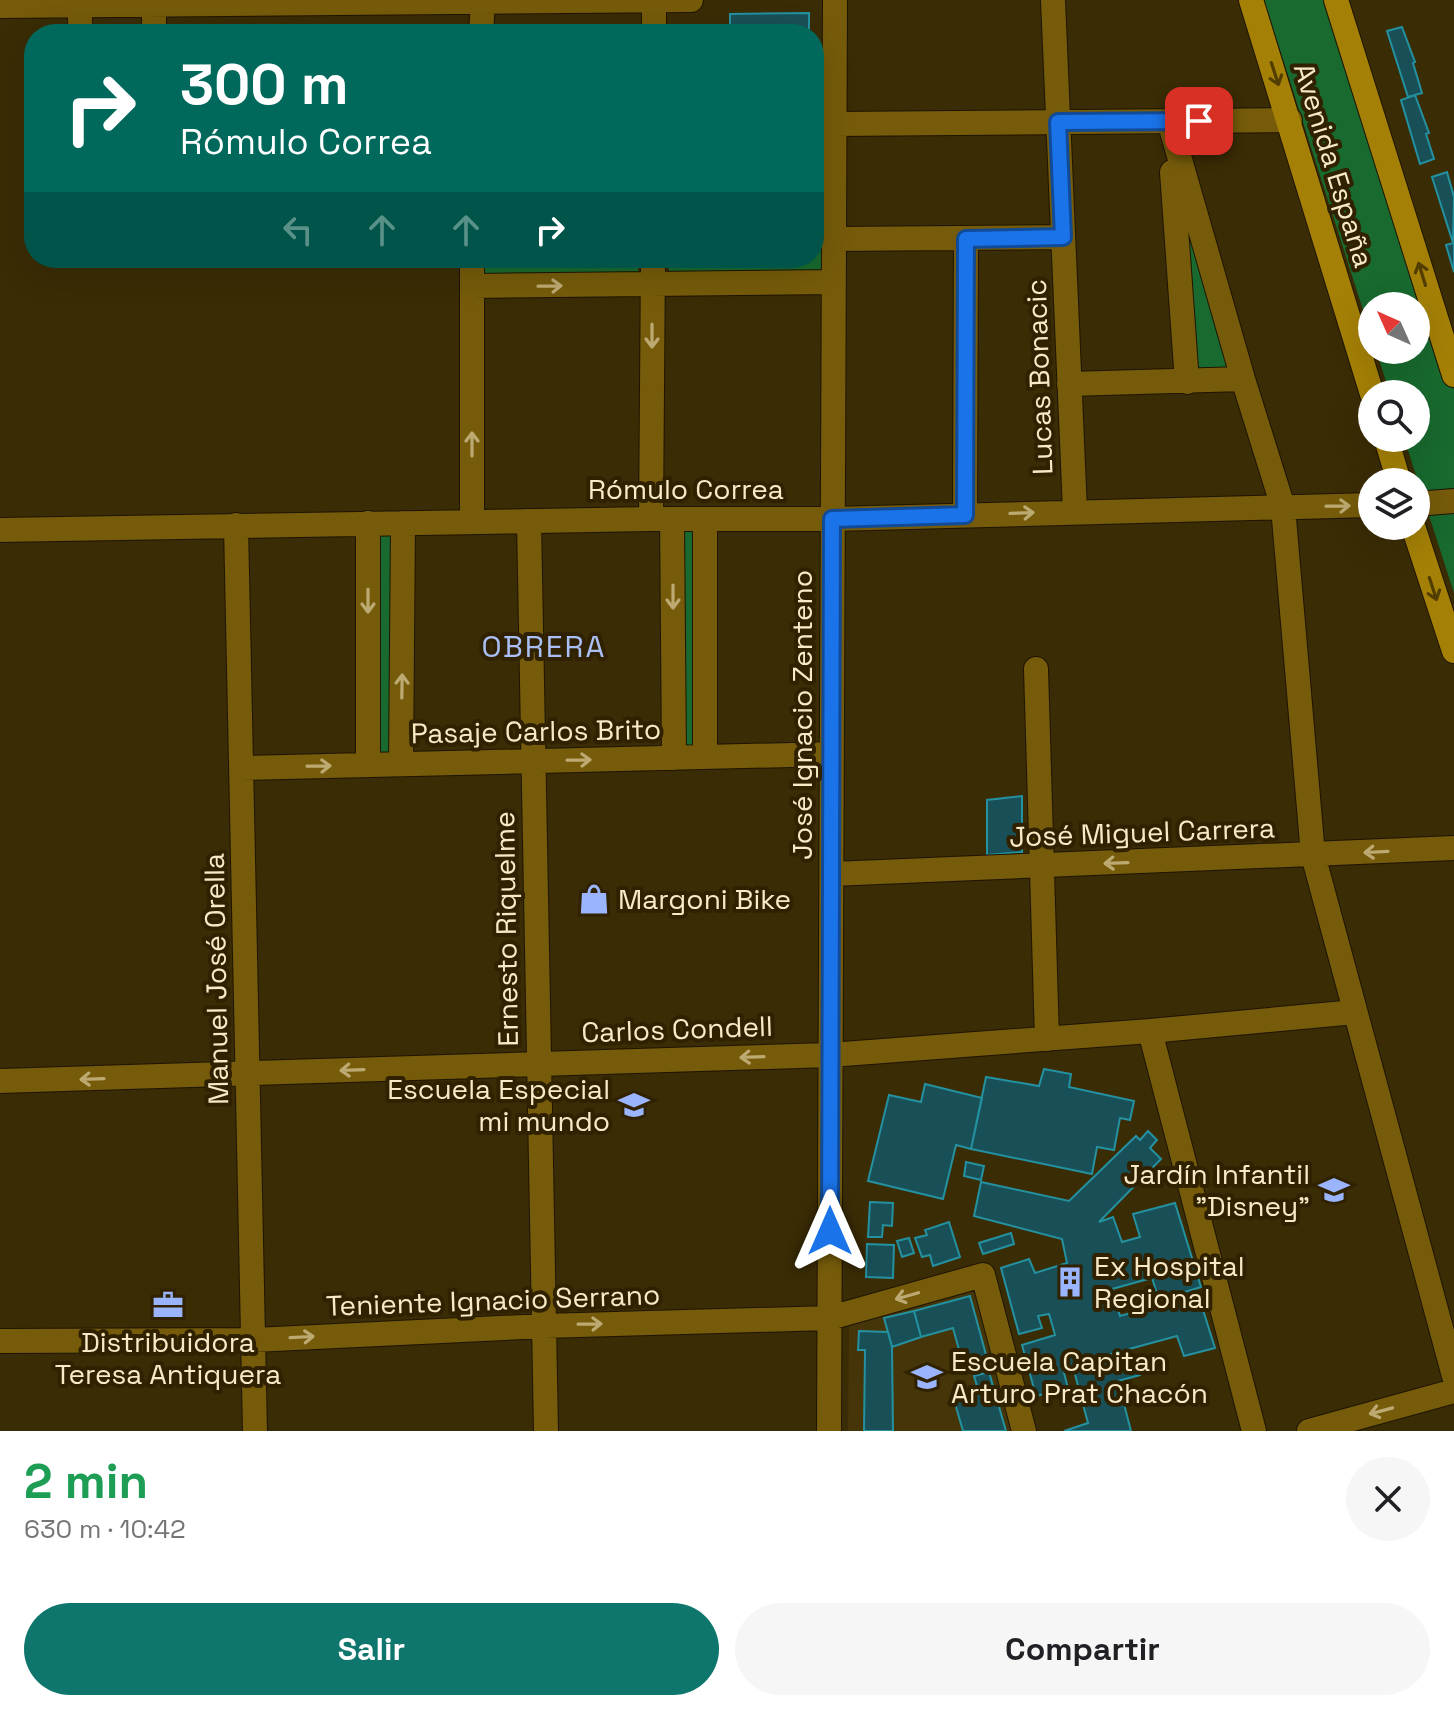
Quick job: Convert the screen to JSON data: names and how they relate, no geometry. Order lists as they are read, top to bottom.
{
  "streets": {
    "main road": ["Avenida España"],
    "street": [
      "Lucas Bonacic",
      "Rómulo Correa",
      "José Ignacio Zenteno",
      "Pasaje Carlos Brito",
      "José Miguel Carrera",
      "Ernesto Riquelme",
      "Manuel José Orella",
      "Carlos Condell",
      "Teniente Ignacio Serrano"
    ]
  },
  "crossings": [
    ["Lucas Bonacic", "Rómulo Correa"],
    ["Rómulo Correa", "José Ignacio Zenteno"],
    ["Rómulo Correa", "Ernesto Riquelme"],
    ["Rómulo Correa", "Manuel José Orella"],
    ["José Ignacio Zenteno", "Pasaje Carlos Brito"],
    ["José Ignacio Zenteno", "José Miguel Carrera"],
    ["José Ignacio Zenteno", "Carlos Condell"],
    ["José Ignacio Zenteno", "Teniente Ignacio Serrano"],
    ["Pasaje Carlos Brito", "Ernesto Riquelme"],
    ["Pasaje Carlos Brito", "Manuel José Orella"],
    ["Ernesto Riquelme", "Carlos Condell"],
    ["Ernesto Riquelme", "Teniente Ignacio Serrano"],
    ["Manuel José Orella", "Carlos Condell"],
    ["Manuel José Orella", "Teniente Ignacio Serrano"]
  ],
  "one_way": ["Pasaje Carlos Brito", "José Miguel Carrera", "Carlos Condell"],
  "districts": ["OBRERA"],
  "places": {
    "shop": ["Margoni Bike"],
    "school or university": ["Escuela Especial mi mundo", "Jardín Infantil \"Disney\"", "Escuela Capitan Arturo Prat Chacón"],
    "building": ["Ex Hospital Regional"],
    "office": ["Distribuidora Teresa Antiquera"]
  },
  "north": "top left",
  "page": {
    "turn": ["300 m", "Rómulo Correa"],
    "heading": ["2 min", "630 m · 10:42"],
    "buttons": ["Salir", "Compartir"]
  }
}
